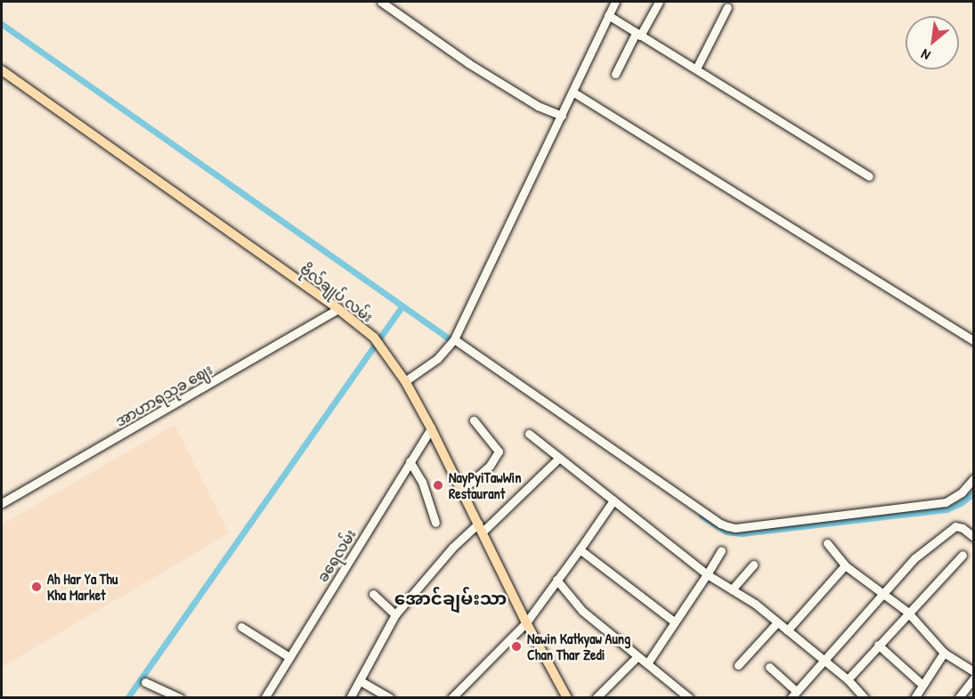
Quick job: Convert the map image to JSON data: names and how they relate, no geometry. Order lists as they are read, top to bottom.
{
  "streets": {
    "main road": ["ဗိုလ်ချုပ် လမ်း"],
    "street": ["အာဟာရသုခ ဈေး", "ခရေလမ်း"]
  },
  "crossings": [
    ["ဗိုလ်ချုပ် လမ်း", "အာဟာရသုခ ဈေး"],
    ["ဗိုလ်ချုပ် လမ်း", "ခရေလမ်း"]
  ],
  "districts": ["အောင်ချမ်းသာ"],
  "places": ["NayPyiTawWin Restaurant", "Ah Har Ya Thu Kha Market", "Nawin Katkyaw Aung Chan Thar Zedi"],
  "north": "bottom left"
}
